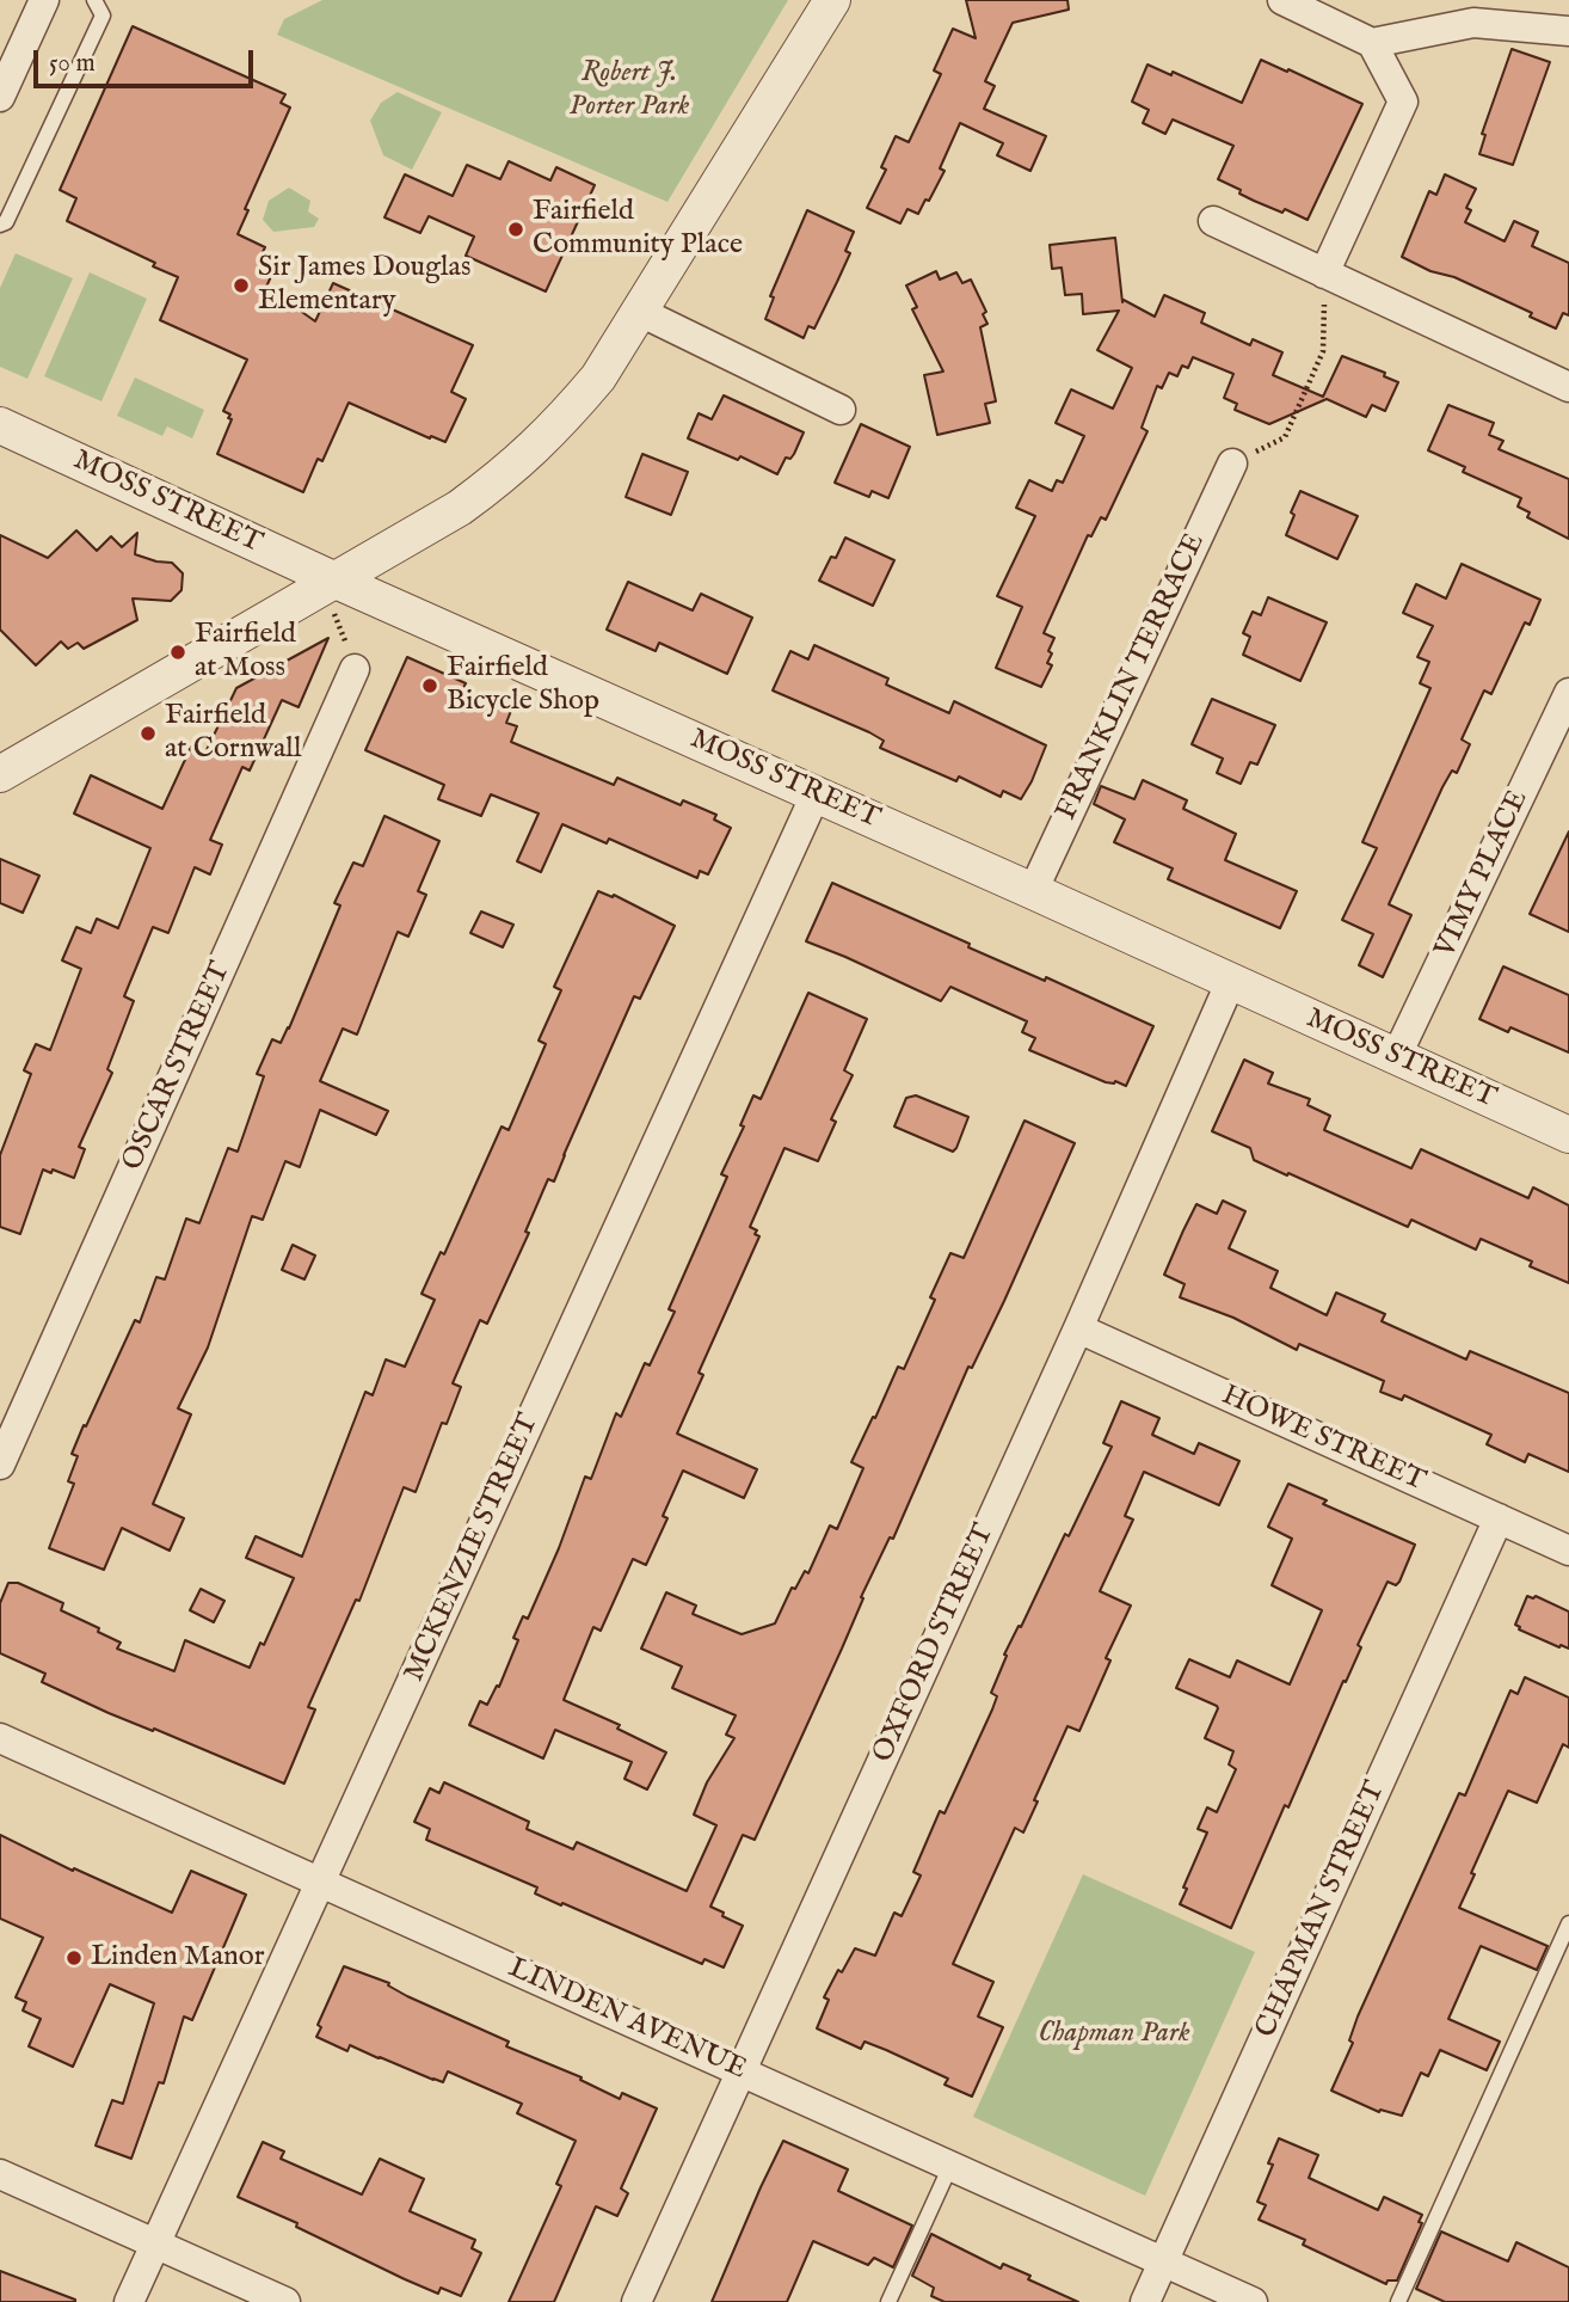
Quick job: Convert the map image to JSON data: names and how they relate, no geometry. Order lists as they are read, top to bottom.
{
  "streets": {
    "street": [
      "MOSS STREET",
      "FRANKLIN TERRACE",
      "VIMY PLACE",
      "OSCAR STREET",
      "HOWE STREET",
      "MCKENZIE STREET",
      "OXFORD STREET",
      "CHAPMAN STREET",
      "LINDEN AVENUE"
    ]
  },
  "crossings": [
    ["MOSS STREET", "FRANKLIN TERRACE"],
    ["MOSS STREET", "VIMY PLACE"],
    ["MOSS STREET", "MCKENZIE STREET"],
    ["MOSS STREET", "OXFORD STREET"],
    ["HOWE STREET", "OXFORD STREET"],
    ["HOWE STREET", "CHAPMAN STREET"],
    ["MCKENZIE STREET", "LINDEN AVENUE"],
    ["OXFORD STREET", "LINDEN AVENUE"],
    ["CHAPMAN STREET", "LINDEN AVENUE"]
  ],
  "parks": ["Robert J. Porter Park", "Chapman Park"],
  "places": [
    "Fairfield Community Place",
    "Sir James Douglas Elementary",
    "Fairfield at Moss",
    "Fairfield Bicycle Shop",
    "Fairfield at Cornwall",
    "Linden Manor"
  ],
  "scale_bar": "50 m"
}
